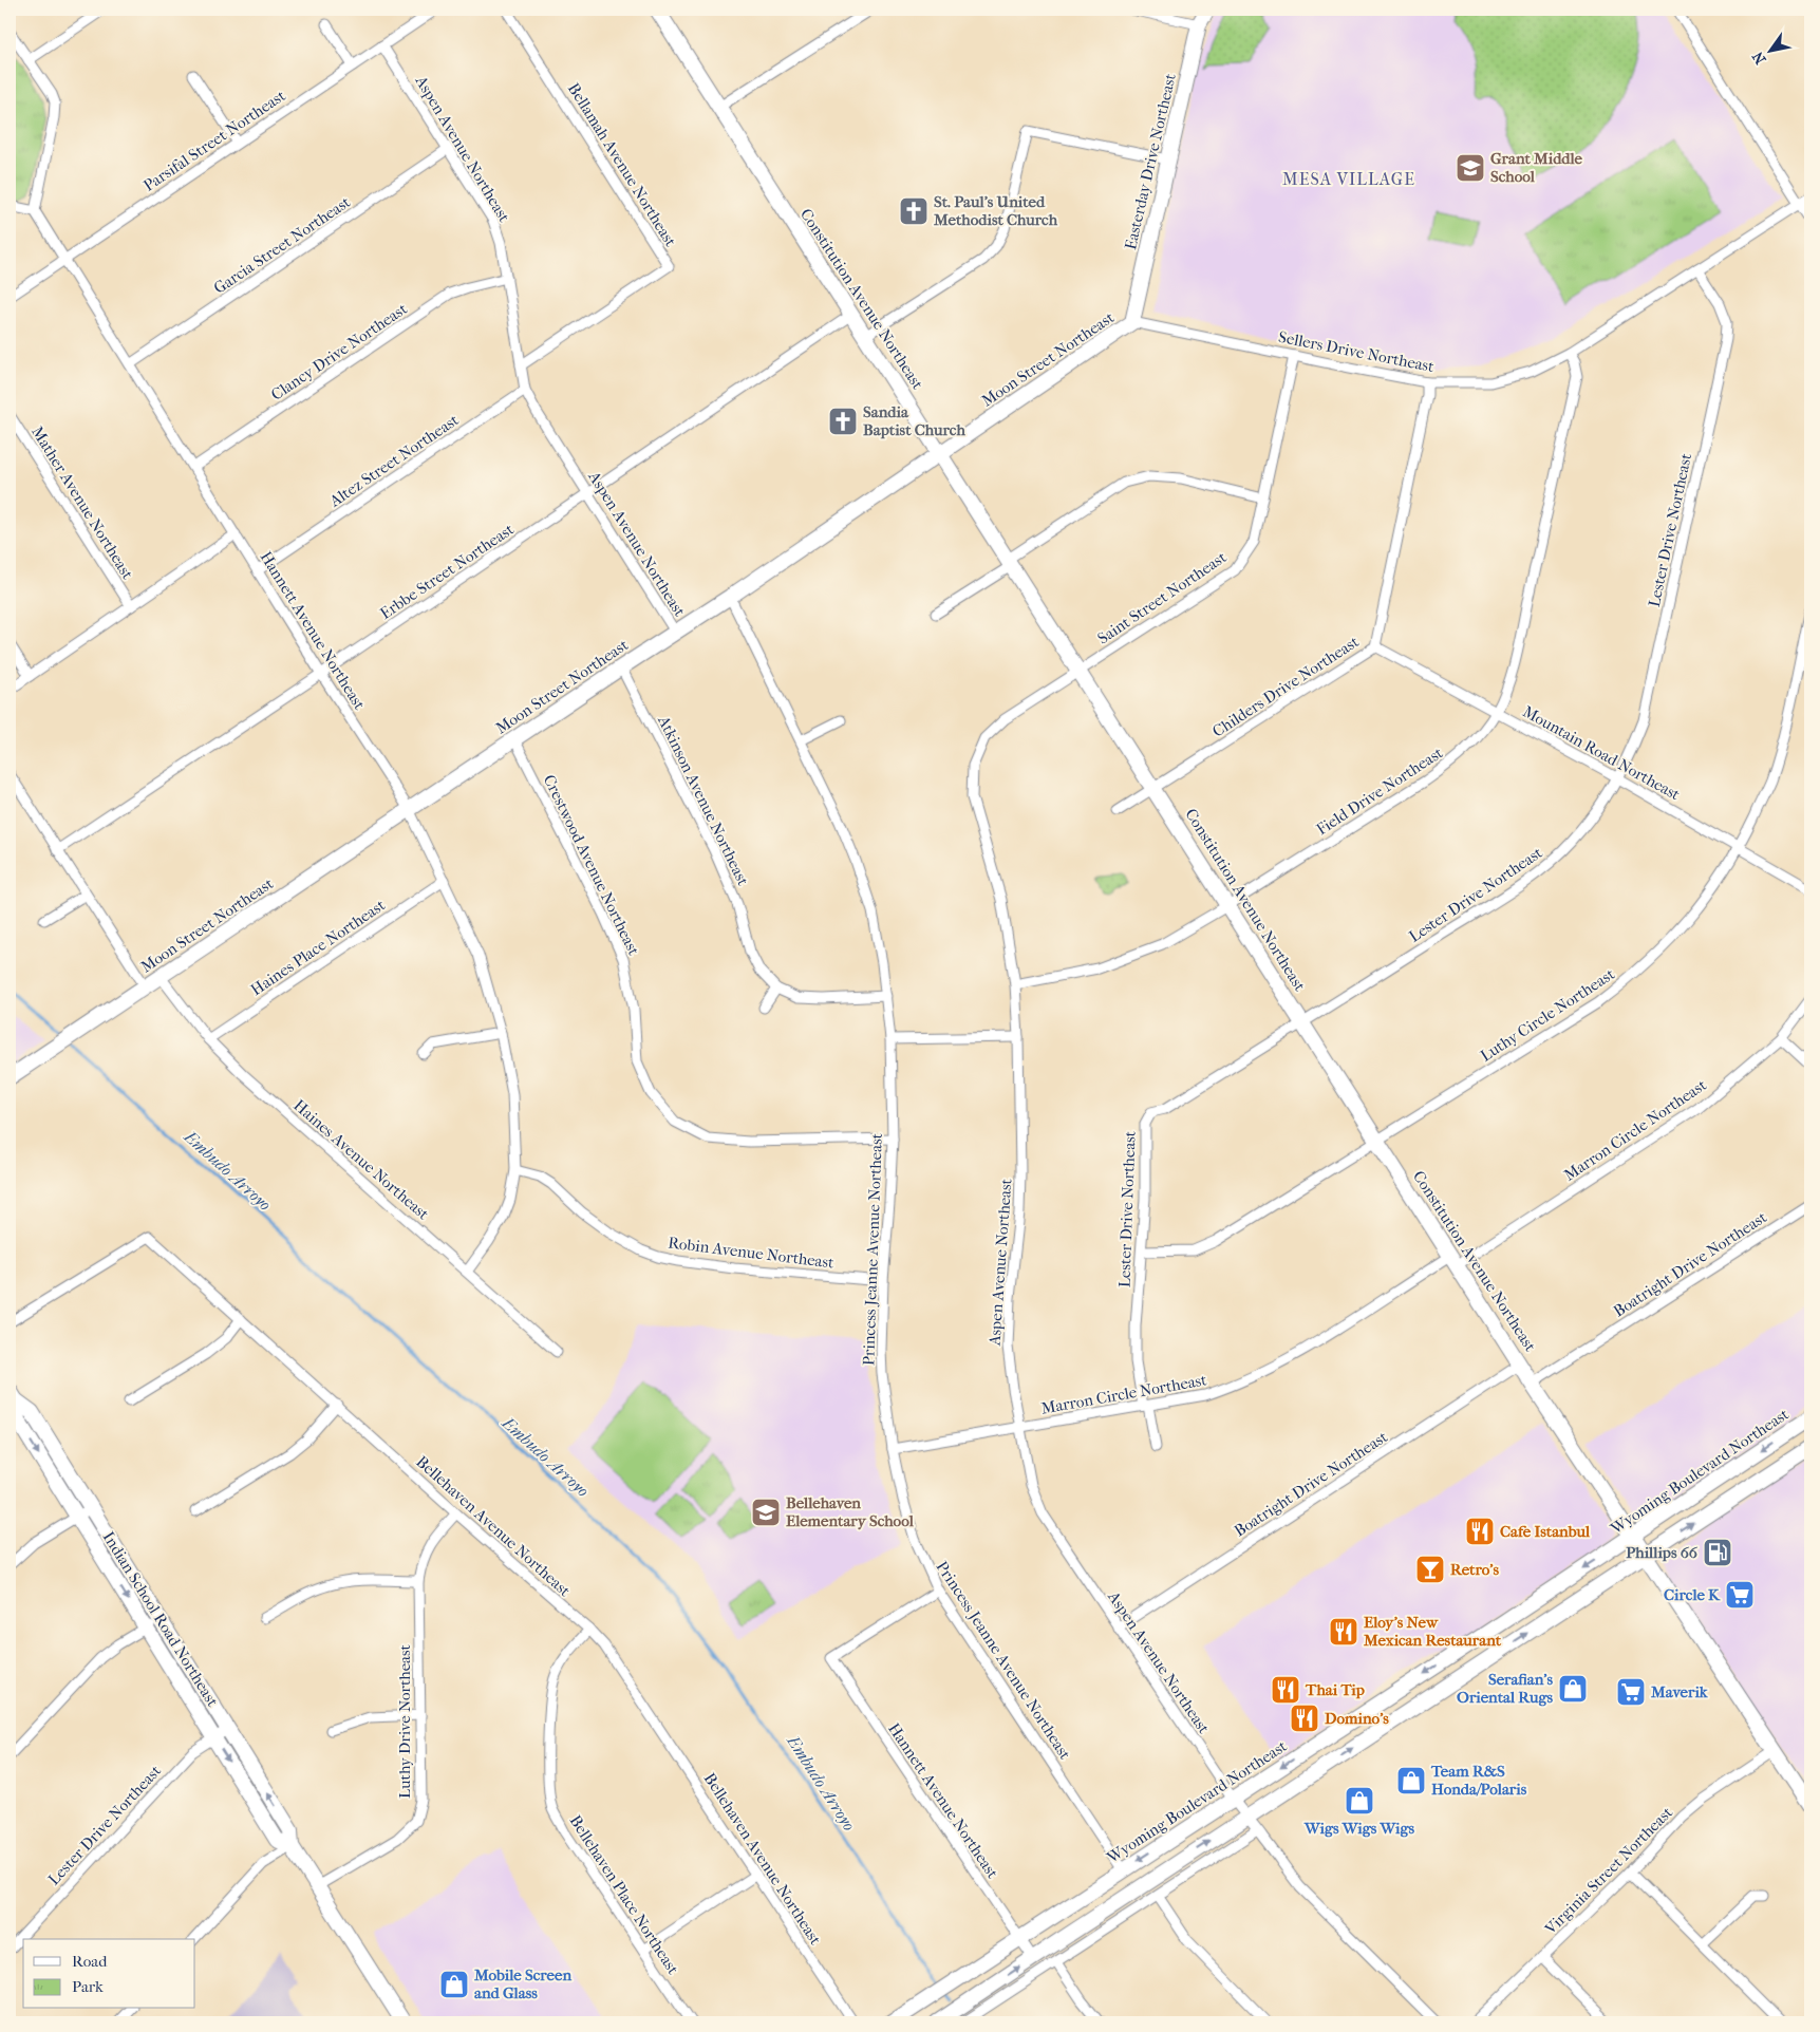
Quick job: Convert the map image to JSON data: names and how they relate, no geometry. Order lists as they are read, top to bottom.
{
  "streets": {
    "street": [
      "Parsifal Street Northeast",
      "Aspen Avenue Northeast",
      "Easterday Drive Northeast",
      "Bellamah Avenue Northeast",
      "Garcia Street Northeast",
      "Constitution Avenue Northeast",
      "Clancy Drive Northeast",
      "Sellers Drive Northeast",
      "Moon Street Northeast",
      "Altez Street Northeast",
      "Mather Avenue Northeast",
      "Lester Drive Northeast",
      "Erbbe Street Northeast",
      "Saint Street Northeast",
      "Hannett Avenue Northeast",
      "Childers Drive Northeast",
      "Mountain Road Northeast",
      "Field Drive Northeast",
      "Atkinson Avenue Northeast",
      "Crestwood Avenue Northeast",
      "Haines Place Northeast",
      "Luthy Circle Northeast",
      "Marron Circle Northeast",
      "Haines Avenue Northeast",
      "Princess Jeanne Avenue Northeast",
      "Robin Avenue Northeast",
      "Boatright Drive Northeast",
      "Wyoming Boulevard Northeast",
      "Bellehaven Avenue Northeast",
      "Indian School Road Northeast",
      "Luthy Drive Northeast",
      "Virginia Street Northeast",
      "Bellehaven Place Northeast"
    ]
  },
  "crossings": [
    ["Parsifal Street Northeast", "Aspen Avenue Northeast"],
    ["Parsifal Street Northeast", "Hannett Avenue Northeast"],
    ["Aspen Avenue Northeast", "Bellamah Avenue Northeast"],
    ["Aspen Avenue Northeast", "Garcia Street Northeast"],
    ["Aspen Avenue Northeast", "Constitution Avenue Northeast"],
    ["Aspen Avenue Northeast", "Clancy Drive Northeast"],
    ["Aspen Avenue Northeast", "Moon Street Northeast"],
    ["Aspen Avenue Northeast", "Altez Street Northeast"],
    ["Aspen Avenue Northeast", "Erbbe Street Northeast"],
    ["Aspen Avenue Northeast", "Saint Street Northeast"],
    ["Aspen Avenue Northeast", "Field Drive Northeast"],
    ["Aspen Avenue Northeast", "Marron Circle Northeast"],
    ["Aspen Avenue Northeast", "Boatright Drive Northeast"],
    ["Aspen Avenue Northeast", "Wyoming Boulevard Northeast"],
    ["Easterday Drive Northeast", "Sellers Drive Northeast"],
    ["Easterday Drive Northeast", "Moon Street Northeast"],
    ["Garcia Street Northeast", "Hannett Avenue Northeast"],
    ["Constitution Avenue Northeast", "Moon Street Northeast"],
    ["Constitution Avenue Northeast", "Lester Drive Northeast"],
    ["Constitution Avenue Northeast", "Erbbe Street Northeast"],
    ["Constitution Avenue Northeast", "Saint Street Northeast"],
    ["Constitution Avenue Northeast", "Childers Drive Northeast"],
    ["Constitution Avenue Northeast", "Field Drive Northeast"],
    ["Constitution Avenue Northeast", "Luthy Circle Northeast"],
    ["Constitution Avenue Northeast", "Marron Circle Northeast"],
    ["Constitution Avenue Northeast", "Boatright Drive Northeast"],
    ["Constitution Avenue Northeast", "Wyoming Boulevard Northeast"],
    ["Constitution Avenue Northeast", "Virginia Street Northeast"],
    ["Clancy Drive Northeast", "Hannett Avenue Northeast"],
    ["Sellers Drive Northeast", "Moon Street Northeast"],
    ["Sellers Drive Northeast", "Lester Drive Northeast"],
    ["Sellers Drive Northeast", "Saint Street Northeast"],
    ["Sellers Drive Northeast", "Childers Drive Northeast"],
    ["Sellers Drive Northeast", "Field Drive Northeast"],
    ["Moon Street Northeast", "Hannett Avenue Northeast"],
    ["Moon Street Northeast", "Atkinson Avenue Northeast"],
    ["Moon Street Northeast", "Crestwood Avenue Northeast"],
    ["Moon Street Northeast", "Haines Avenue Northeast"],
    ["Moon Street Northeast", "Princess Jeanne Avenue Northeast"],
    ["Altez Street Northeast", "Hannett Avenue Northeast"],
    ["Lester Drive Northeast", "Mountain Road Northeast"],
    ["Lester Drive Northeast", "Luthy Circle Northeast"],
    ["Lester Drive Northeast", "Marron Circle Northeast"],
    ["Lester Drive Northeast", "Indian School Road Northeast"],
    ["Erbbe Street Northeast", "Hannett Avenue Northeast"],
    ["Hannett Avenue Northeast", "Haines Place Northeast"],
    ["Hannett Avenue Northeast", "Haines Avenue Northeast"],
    ["Hannett Avenue Northeast", "Princess Jeanne Avenue Northeast"],
    ["Hannett Avenue Northeast", "Robin Avenue Northeast"],
    ["Hannett Avenue Northeast", "Wyoming Boulevard Northeast"],
    ["Childers Drive Northeast", "Mountain Road Northeast"],
    ["Mountain Road Northeast", "Field Drive Northeast"],
    ["Mountain Road Northeast", "Luthy Circle Northeast"],
    ["Atkinson Avenue Northeast", "Princess Jeanne Avenue Northeast"],
    ["Crestwood Avenue Northeast", "Princess Jeanne Avenue Northeast"],
    ["Haines Place Northeast", "Haines Avenue Northeast"],
    ["Marron Circle Northeast", "Princess Jeanne Avenue Northeast"],
    ["Princess Jeanne Avenue Northeast", "Robin Avenue Northeast"],
    ["Princess Jeanne Avenue Northeast", "Wyoming Boulevard Northeast"],
    ["Bellehaven Avenue Northeast", "Luthy Drive Northeast"],
    ["Bellehaven Avenue Northeast", "Bellehaven Place Northeast"],
    ["Indian School Road Northeast", "Luthy Drive Northeast"]
  ],
  "districts": ["MESA VILLAGE"],
  "water": ["Embudo Arroyo"],
  "places": {
    "school or university": ["Grant Middle School", "Bellehaven Elementary School"],
    "church": ["St. Paul's United Methodist Church", "Sandia Baptist Church"],
    "restaurant": [
      "Cafe Istanbul",
      "Eloy's New Mexican Restaurant",
      "Thai Tip",
      "Domino's"
    ],
    "fuel station": ["Phillips 66"],
    "bar": ["Retro's"],
    "supermarket": ["Circle K", "Maverik"],
    "shop": [
      "Serafian's Oriental Rugs",
      "Team R&S Honda/Polaris",
      "Wigs Wigs Wigs",
      "Mobile Screen and Glass"
    ]
  },
  "legend": ["Road", "Park"],
  "north": "bottom left"
}
